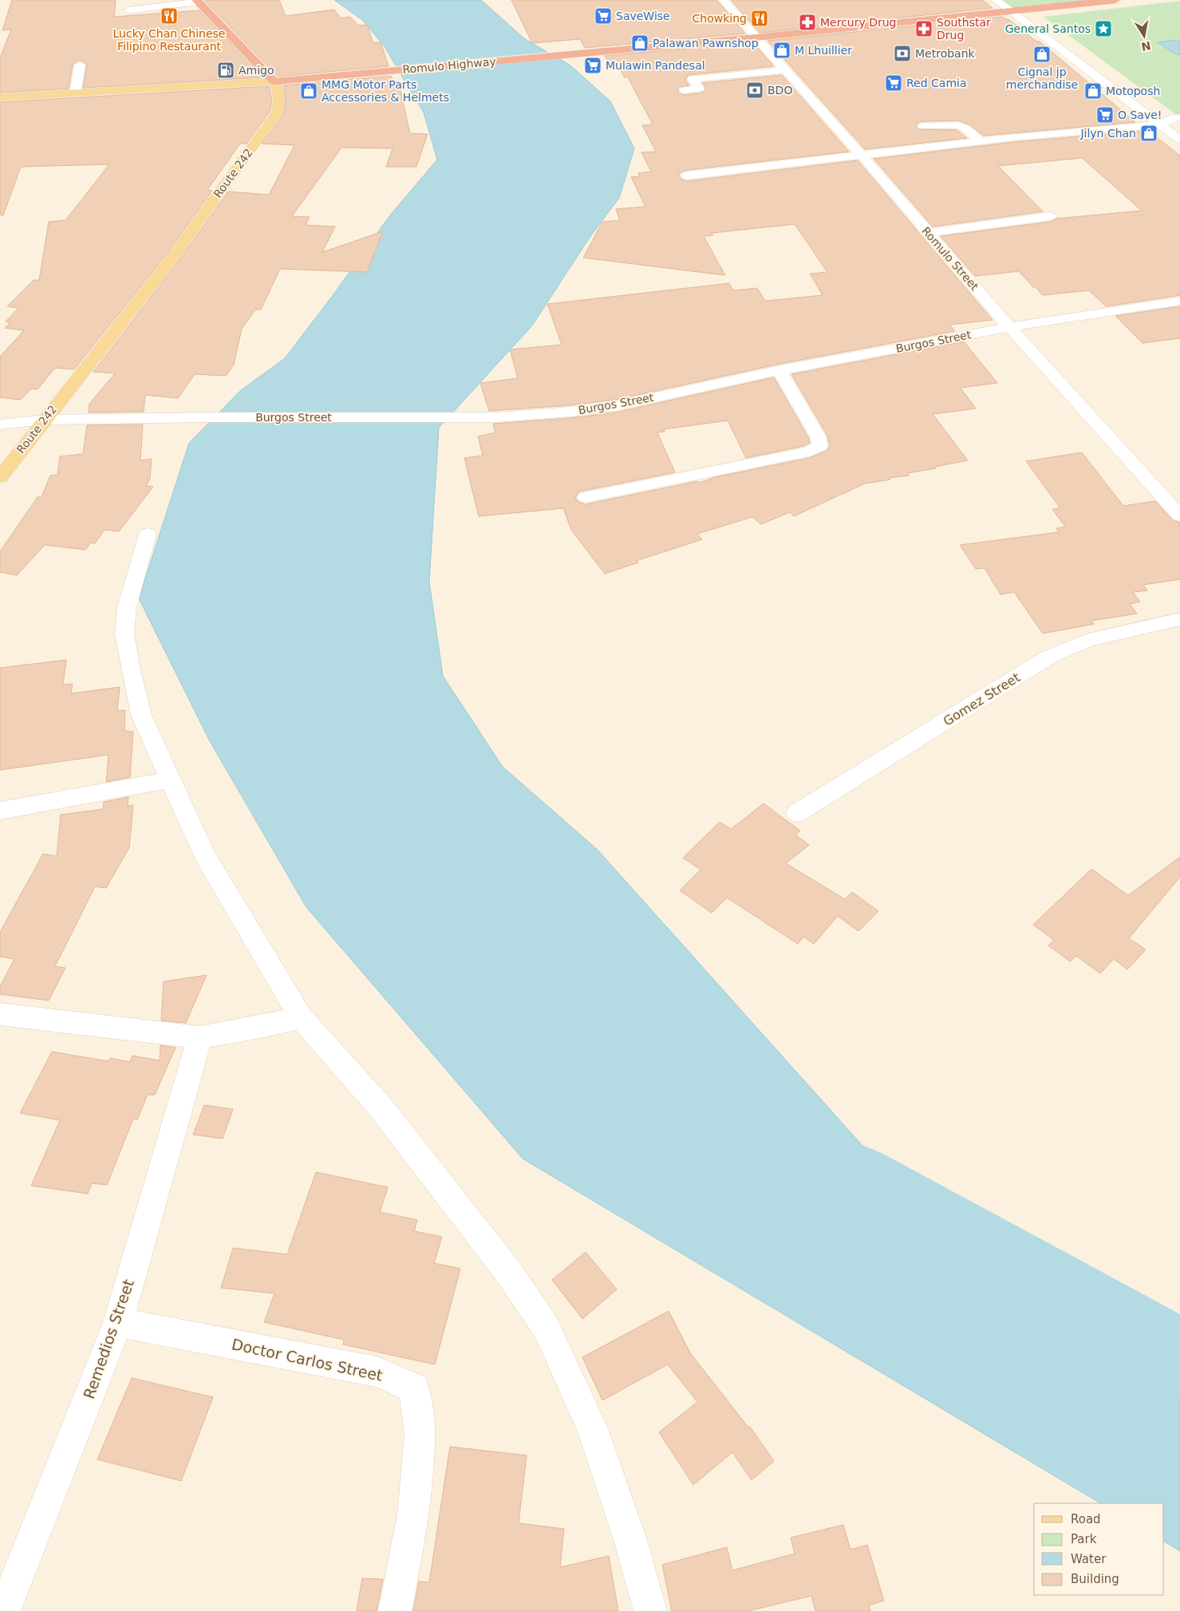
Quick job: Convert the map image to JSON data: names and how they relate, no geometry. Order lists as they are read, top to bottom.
{
  "streets": {
    "highway": ["Romulo Highway"],
    "main road": ["Route 242"],
    "street": [
      "Romulo Street",
      "Burgos Street",
      "Gomez Street",
      "Remedios Street",
      "Doctor Carlos Street"
    ]
  },
  "crossings": [
    ["Romulo Highway", "Route 242"],
    ["Romulo Highway", "Romulo Street"],
    ["Route 242", "Burgos Street"],
    ["Romulo Street", "Burgos Street"],
    ["Remedios Street", "Doctor Carlos Street"]
  ],
  "places": {
    "restaurant": ["Lucky Chan Chinese Filipino Restaurant", "Chowking"],
    "supermarket": [
      "SaveWise",
      "Mulawin Pandesal",
      "Red Camia",
      "O Save!"
    ],
    "pharmacy": ["Mercury Drug", "Southstar Drug"],
    "place": ["General Santos"],
    "shop": [
      "Palawan Pawnshop",
      "M Lhuillier",
      "Cignal jp merchandise",
      "MMG Motor Parts Accessories & Helmets",
      "Motoposh",
      "Jilyn Chan"
    ],
    "bank": ["Metrobank", "BDO"],
    "fuel station": ["Amigo"]
  },
  "legend": [
    "Road",
    "Park",
    "Water",
    "Building"
  ],
  "north": "bottom"
}
